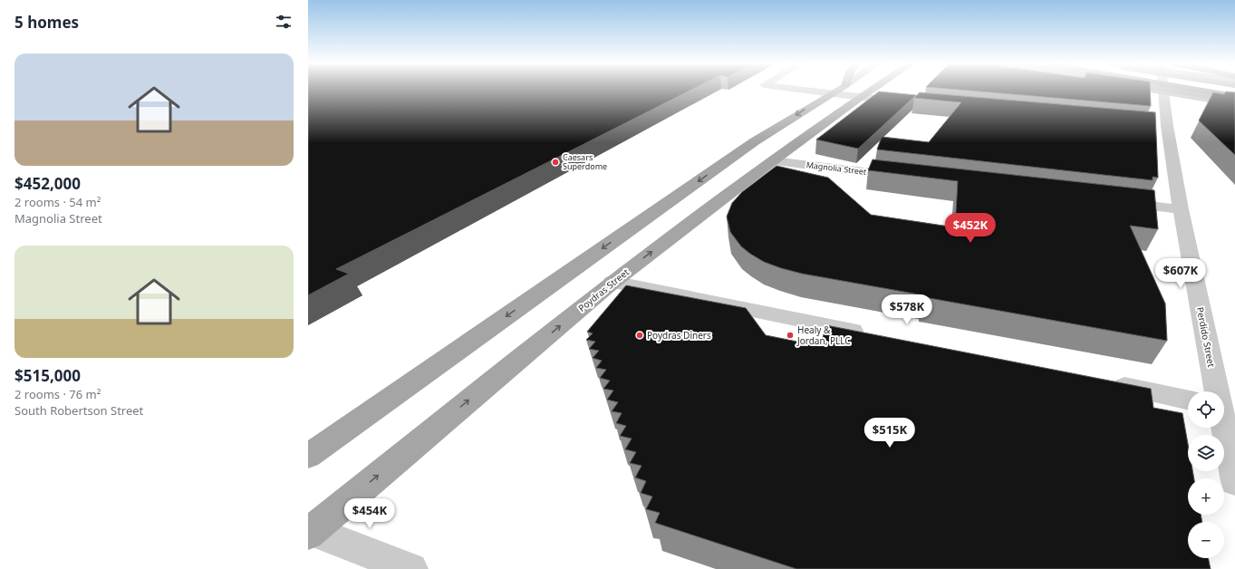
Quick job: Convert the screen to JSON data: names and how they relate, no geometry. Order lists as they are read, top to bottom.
{
  "streets": {
    "main road": ["Poydras Street"],
    "street": ["Magnolia Street", "Perdido Street"]
  },
  "crossings": [
    ["Magnolia Street", "Poydras Street"]
  ],
  "places": ["Caesars Superdome", "Poydras Diners", "Healy & Jordan, PLLC"],
  "page": {
    "heading": "5 homes",
    "list": [
      {
        "name": "$452,000",
        "note": "2 rooms · 54 m² · Magnolia Street"
      },
      {
        "name": "$515,000",
        "note": "2 rooms · 76 m² · South Robertson Street"
      }
    ],
    "price": [
      "$452K",
      "$607K",
      "$578K",
      "$515K",
      "$454K"
    ],
    "map_buttons": ["+", "−"]
  }
}
